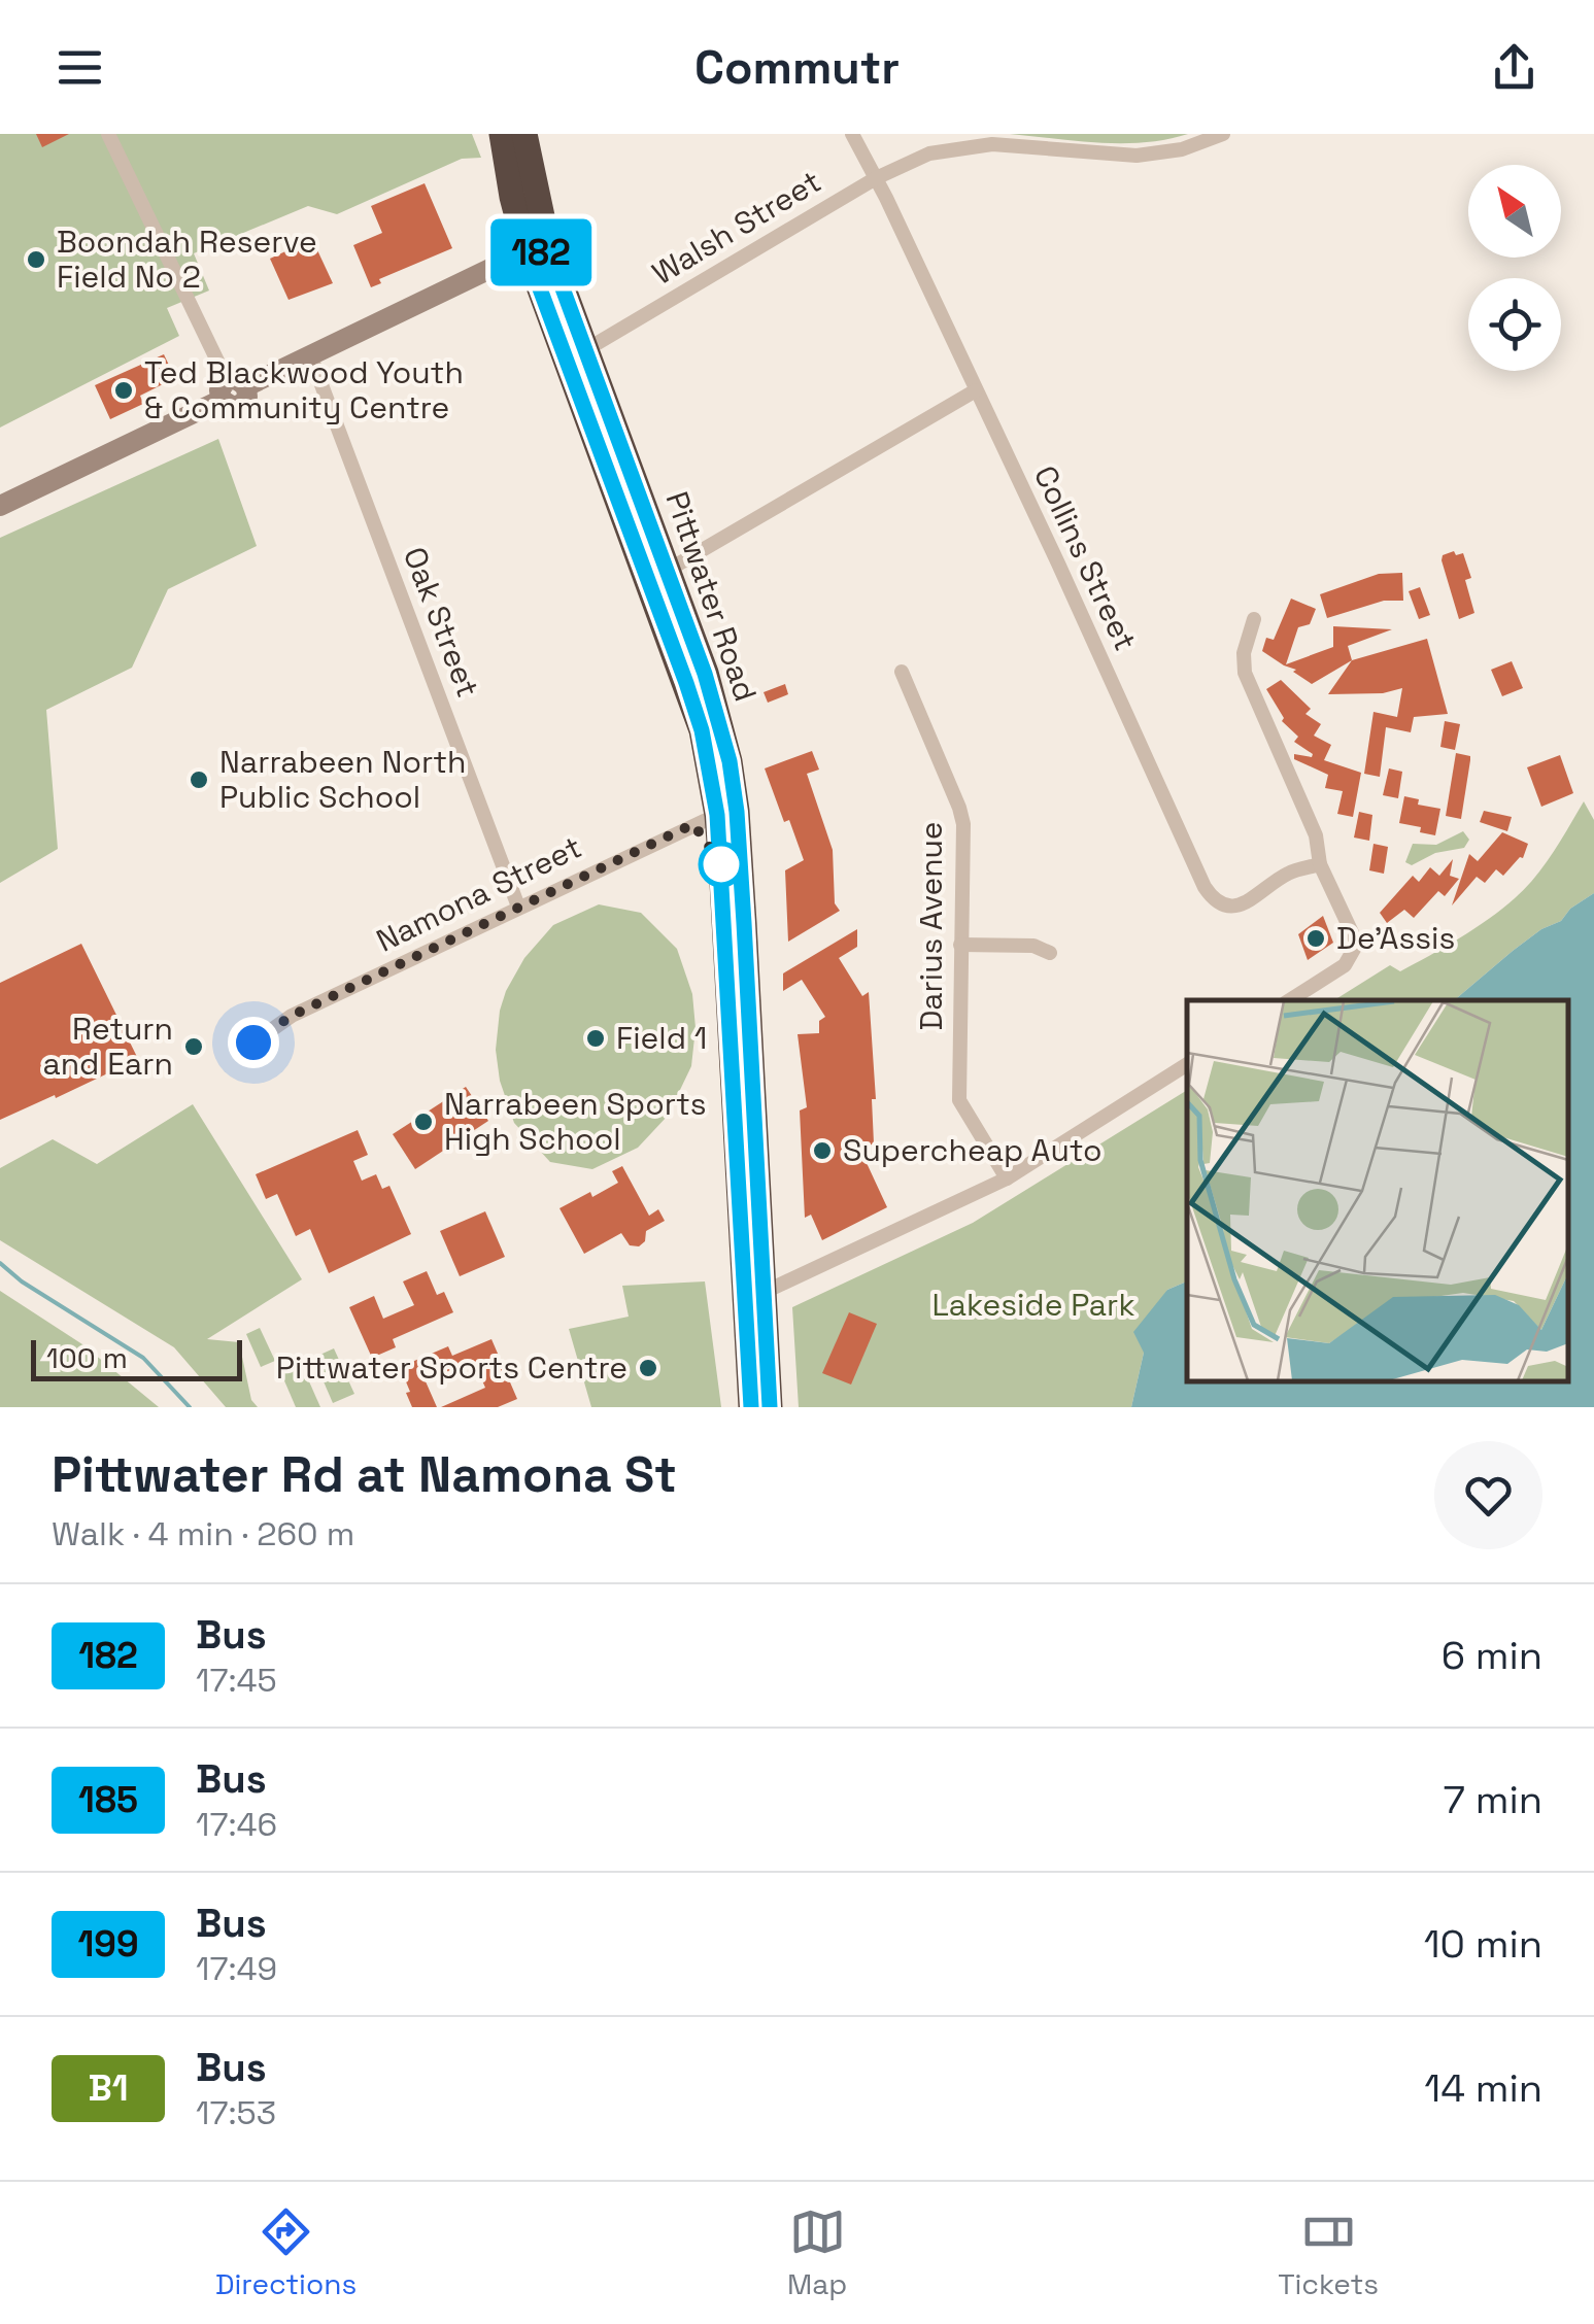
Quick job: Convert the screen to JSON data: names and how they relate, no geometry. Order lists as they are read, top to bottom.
{
  "streets": {
    "highway": ["Pittwater Road"],
    "street": [
      "Walsh Street",
      "Collins Street",
      "Oak Street",
      "Namona Street",
      "Darius Avenue"
    ]
  },
  "crossings": [
    ["Walsh Street", "Collins Street"],
    ["Walsh Street", "Pittwater Road"],
    ["Pittwater Road", "Namona Street"],
    ["Oak Street", "Namona Street"]
  ],
  "parks": ["Lakeside Park"],
  "places": [
    "Boondah Reserve Field No 2",
    "Ted Blackwood Youth & Community Centre",
    "Narrabeen North Public School",
    "De'Assis",
    "Field 1",
    "Return and Earn",
    "Narrabeen Sports High School",
    "Supercheap Auto",
    "Pittwater Sports Centre"
  ],
  "lines": ["bus line 182"],
  "scale_bar": "100 m",
  "north": "top left",
  "page": {
    "header": "Commutr",
    "on_map": "182",
    "scale": "100 m",
    "heading": ["Pittwater Rd at Namona St", "Walk · 4 min · 260 m"],
    "list": [
      {
        "mark": "182",
        "name": "Bus",
        "note": "17:45",
        "value": "6 min"
      },
      {
        "mark": "185",
        "name": "Bus",
        "note": "17:46",
        "value": "7 min"
      },
      {
        "mark": "199",
        "name": "Bus",
        "note": "17:49",
        "value": "10 min"
      },
      {
        "mark": "B1",
        "name": "Bus",
        "note": "17:53",
        "value": "14 min"
      }
    ],
    "tabs": ["Directions", "Map", "Tickets"]
  }
}
